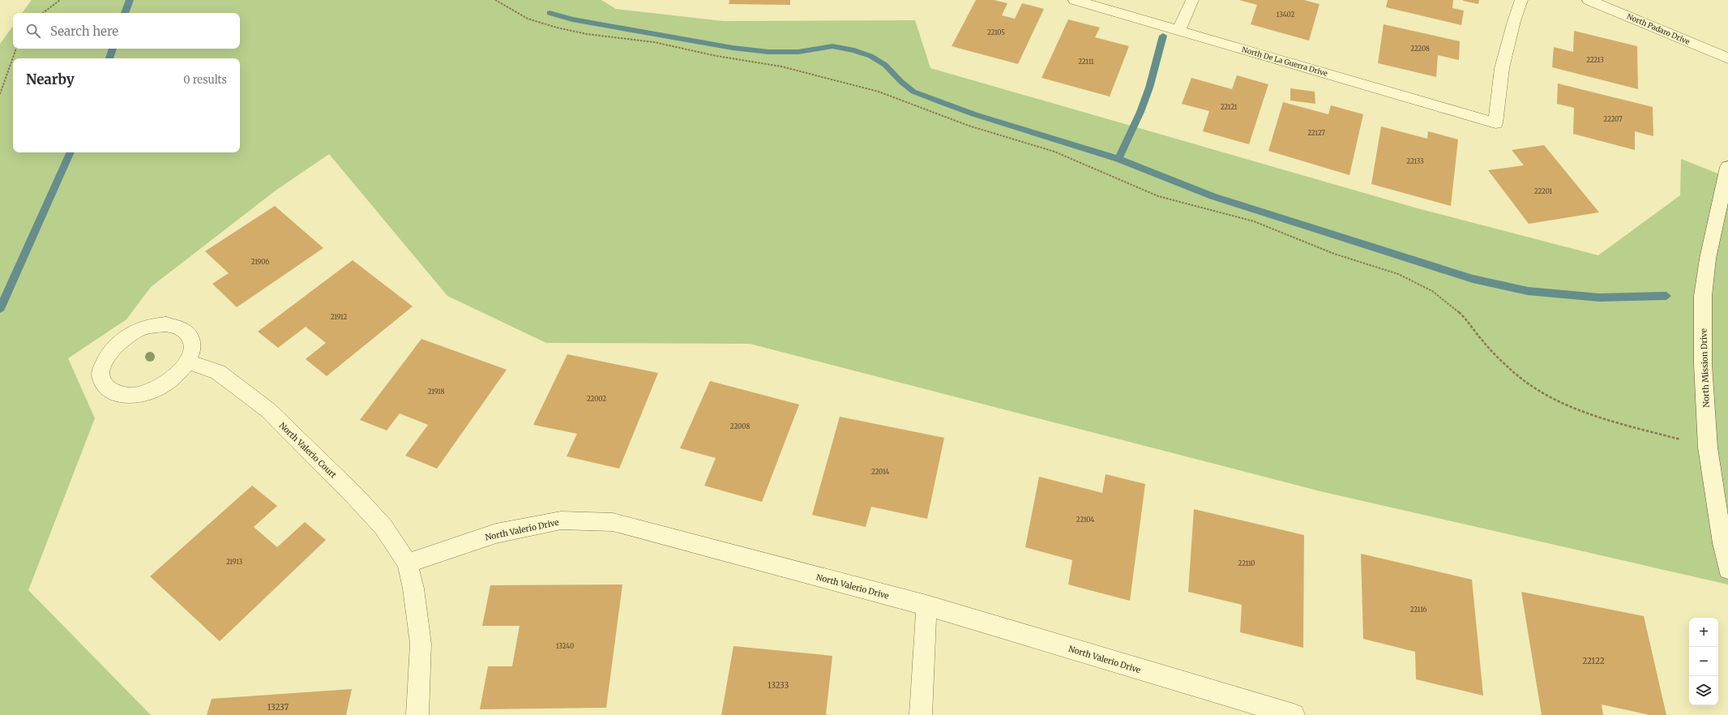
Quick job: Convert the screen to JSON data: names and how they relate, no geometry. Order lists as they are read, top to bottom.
{
  "streets": {
    "street": [
      "North Padaro Drive",
      "North De La Guerra Drive",
      "North Mission Drive",
      "North Valerio Court",
      "North Valerio Drive"
    ]
  },
  "crossings": [
    ["North Valerio Court", "North Valerio Drive"]
  ],
  "house_numbers": [
    "13402",
    "22105",
    "22208",
    "22213",
    "22111",
    "22121",
    "22207",
    "22127",
    "22133",
    "22201",
    "21906",
    "21912",
    "21918",
    "22002",
    "22008",
    "22014",
    "22104",
    "21913",
    "22110",
    "22116",
    "13240",
    "22122",
    "13233",
    "13237"
  ],
  "page": {
    "search": "Search here",
    "heading": ["Nearby", "0 results"],
    "map_buttons": ["+", "−"]
  }
}
